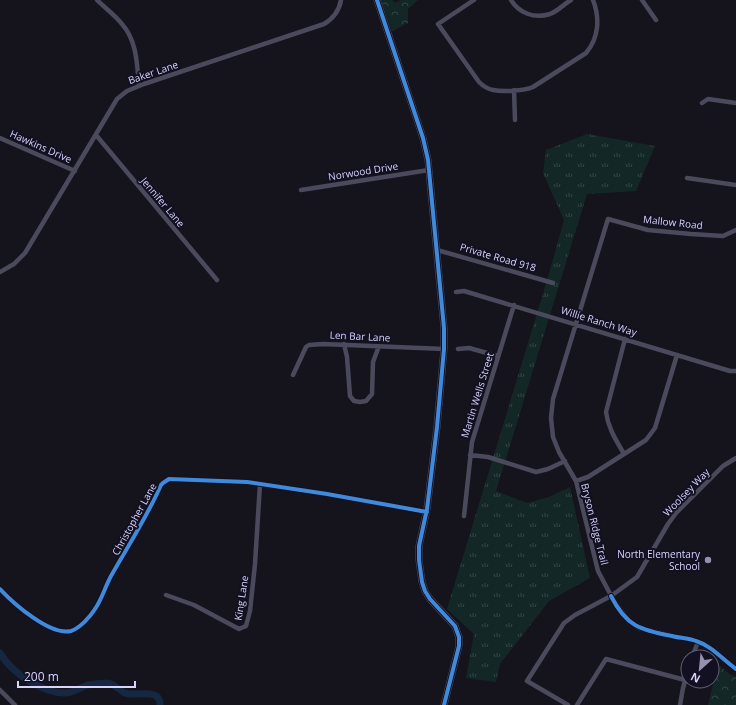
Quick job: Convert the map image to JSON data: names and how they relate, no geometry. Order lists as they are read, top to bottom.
{
  "streets": {
    "street": [
      "Baker Lane",
      "Hawkins Drive",
      "Norwood Drive",
      "Jennifer Lane",
      "Mallow Road",
      "Private Road 918",
      "Willie Ranch Way",
      "Len Bar Lane",
      "Martin Wells Street",
      "Woolsey Way",
      "Christopher Lane",
      "Bryson Ridge Trail",
      "King Lane"
    ]
  },
  "crossings": [
    ["Baker Lane", "Hawkins Drive"],
    ["Baker Lane", "Jennifer Lane"],
    ["Mallow Road", "Bryson Ridge Trail"],
    ["Willie Ranch Way", "Martin Wells Street"],
    ["Willie Ranch Way", "Bryson Ridge Trail"],
    ["Woolsey Way", "Bryson Ridge Trail"],
    ["Christopher Lane", "King Lane"]
  ],
  "places": ["North Elementary School"],
  "scale_bar": "200 m",
  "north": "bottom left"
}
